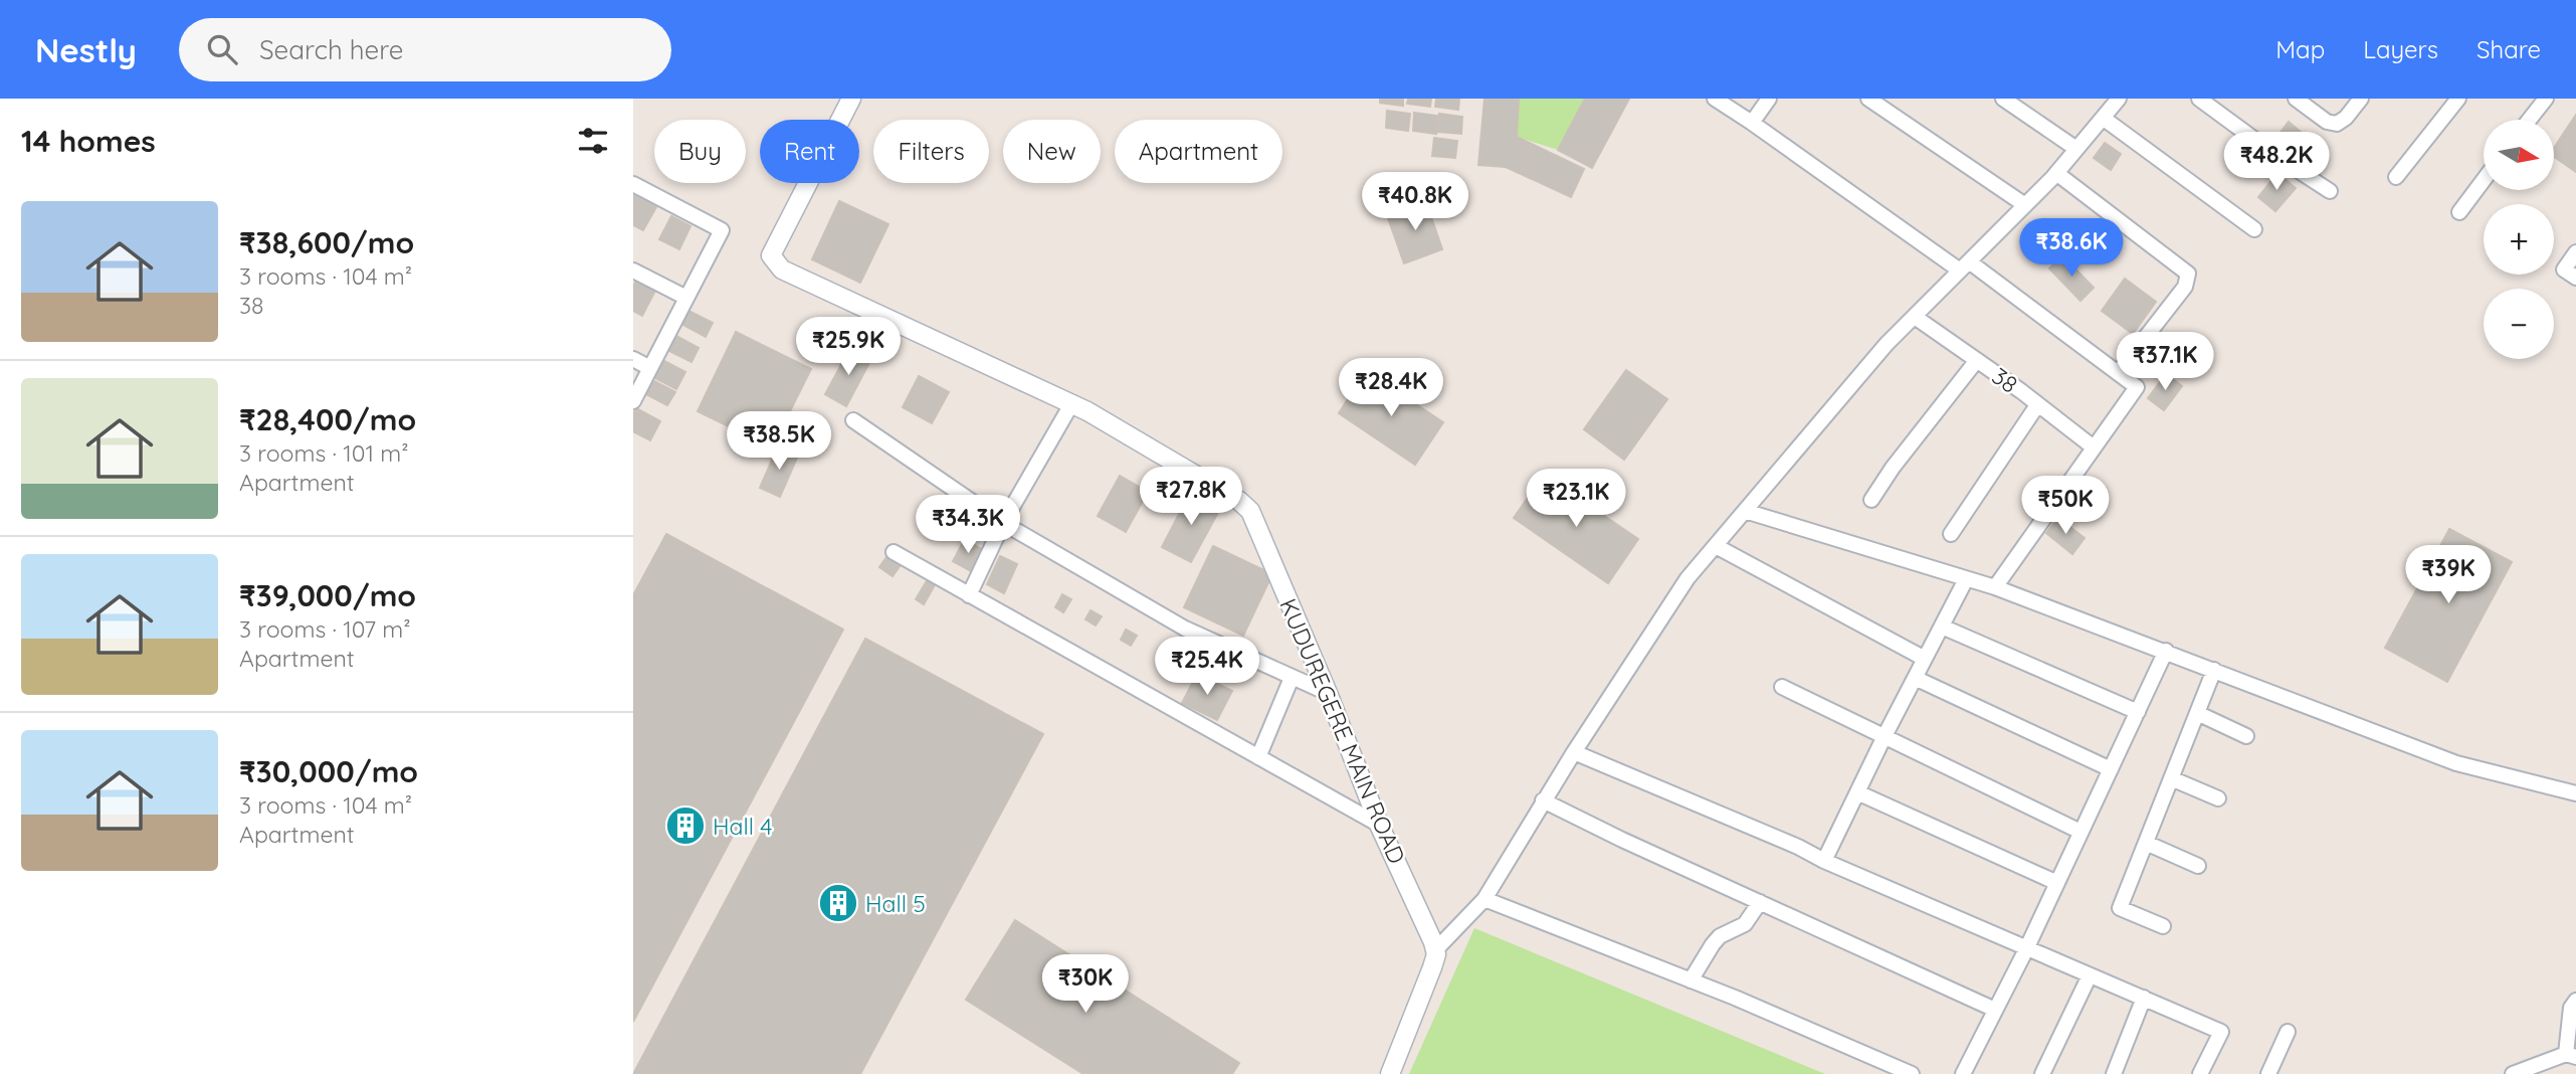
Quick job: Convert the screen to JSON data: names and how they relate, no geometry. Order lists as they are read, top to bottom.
{
  "streets": {
    "street": ["38", "KUDUREGERE MAIN ROAD"]
  },
  "places": {
    "building": ["Hall 4", "Hall 5"]
  },
  "north": "right",
  "page": {
    "header": "Nestly",
    "search": "Search here",
    "nav": ["Map", "Layers", "Share"],
    "heading": "14 homes",
    "map_buttons": ["+", "−"],
    "chip": [
      "Buy",
      "Rent",
      "Filters",
      "New",
      "Apartment"
    ],
    "price": [
      "₹48.2K",
      "₹40.8K",
      "₹38.6K",
      "₹25.9K",
      "₹37.1K",
      "₹28.4K",
      "₹38.5K",
      "₹27.8K",
      "₹23.1K",
      "₹50K",
      "₹34.3K",
      "₹39K",
      "₹25.4K",
      "₹30K"
    ],
    "list": [
      {
        "name": "₹38,600/mo",
        "note": "3 rooms · 104 m² · 38"
      },
      {
        "name": "₹28,400/mo",
        "note": "3 rooms · 101 m² · Apartment"
      },
      {
        "name": "₹39,000/mo",
        "note": "3 rooms · 107 m² · Apartment"
      },
      {
        "name": "₹30,000/mo",
        "note": "3 rooms · 104 m² · Apartment"
      }
    ]
  }
}
